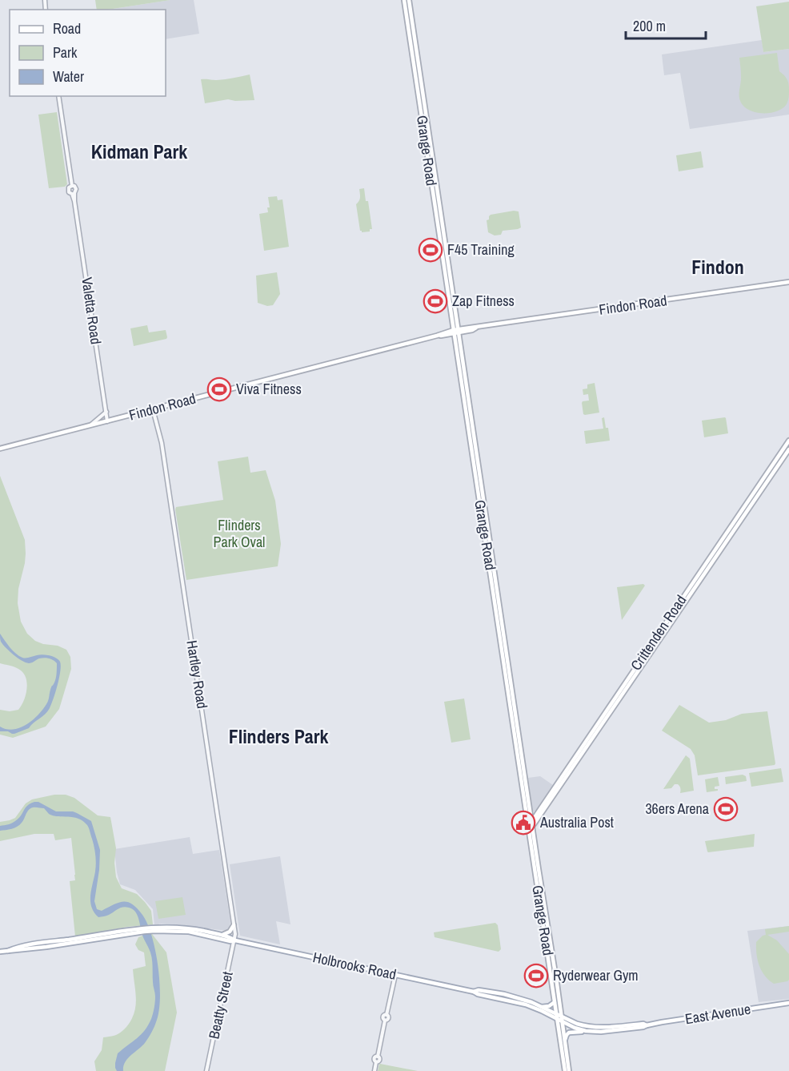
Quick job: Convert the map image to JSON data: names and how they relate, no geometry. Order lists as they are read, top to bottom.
{
  "streets": {
    "main road": [
      "Grange Road",
      "Findon Road",
      "Crittenden Road",
      "Holbrooks Road",
      "East Avenue"
    ],
    "street": ["Valetta Road", "Hartley Road", "Beatty Street"]
  },
  "crossings": [
    ["Grange Road", "Findon Road"],
    ["Grange Road", "Crittenden Road"],
    ["Grange Road", "Holbrooks Road"],
    ["Grange Road", "East Avenue"],
    ["Findon Road", "Valetta Road"],
    ["Findon Road", "Hartley Road"],
    ["Hartley Road", "Holbrooks Road"],
    ["Hartley Road", "Beatty Street"],
    ["Holbrooks Road", "Beatty Street"],
    ["Holbrooks Road", "East Avenue"]
  ],
  "districts": ["Kidman Park", "Findon", "Flinders Park"],
  "parks": ["Flinders Park Oval"],
  "places": {
    "sports": [
      "F45 Training",
      "Zap Fitness",
      "Viva Fitness",
      "36ers Arena",
      "Ryderwear Gym"
    ],
    "public building": ["Australia Post"]
  },
  "legend": ["Road", "Park", "Water"],
  "scale_bar": "200 m"
}
